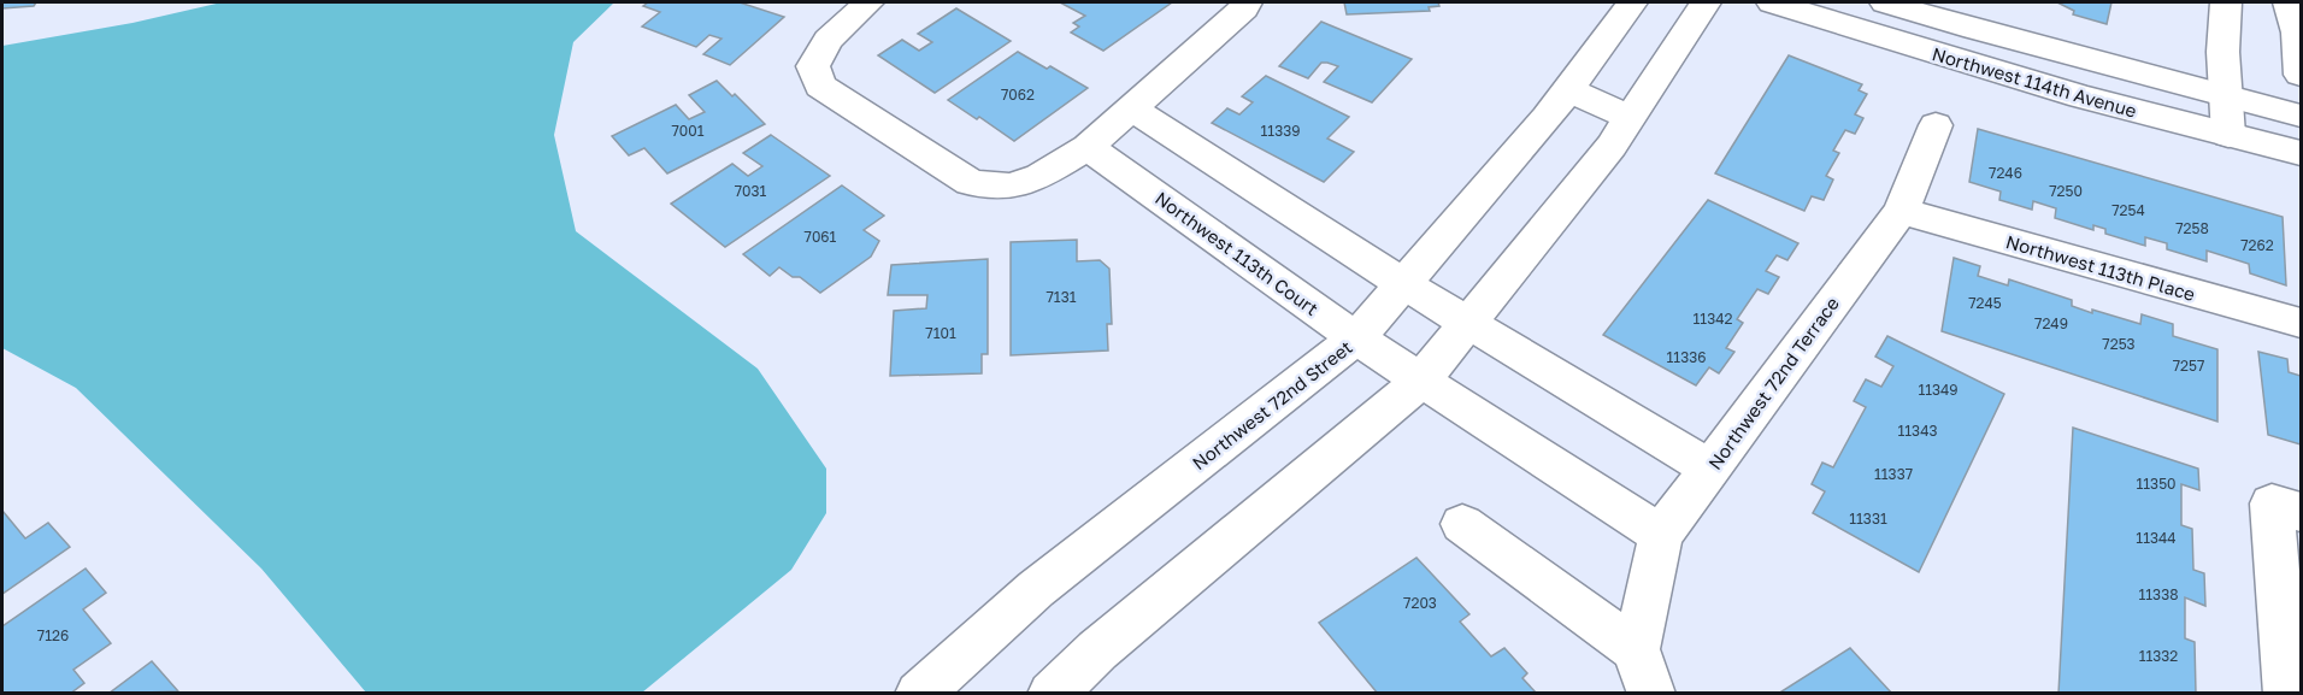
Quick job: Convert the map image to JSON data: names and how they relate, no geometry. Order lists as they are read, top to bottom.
{
  "streets": {
    "street": [
      "Northwest 114th Avenue",
      "Northwest 113th Court",
      "Northwest 113th Place",
      "Northwest 72nd Terrace",
      "Northwest 72nd Street"
    ]
  },
  "crossings": [
    ["Northwest 113th Court", "Northwest 72nd Terrace"],
    ["Northwest 113th Court", "Northwest 72nd Street"],
    ["Northwest 113th Place", "Northwest 72nd Terrace"]
  ],
  "house_numbers": [
    "7062",
    "7001",
    "11339",
    "7246",
    "7031",
    "7250",
    "7254",
    "7258",
    "7061",
    "7262",
    "7131",
    "7245",
    "11342",
    "7249",
    "7101",
    "7253",
    "11336",
    "7257",
    "11349",
    "11343",
    "11337",
    "11350",
    "11331",
    "11344",
    "11338",
    "7203",
    "7126",
    "11332"
  ]
}
